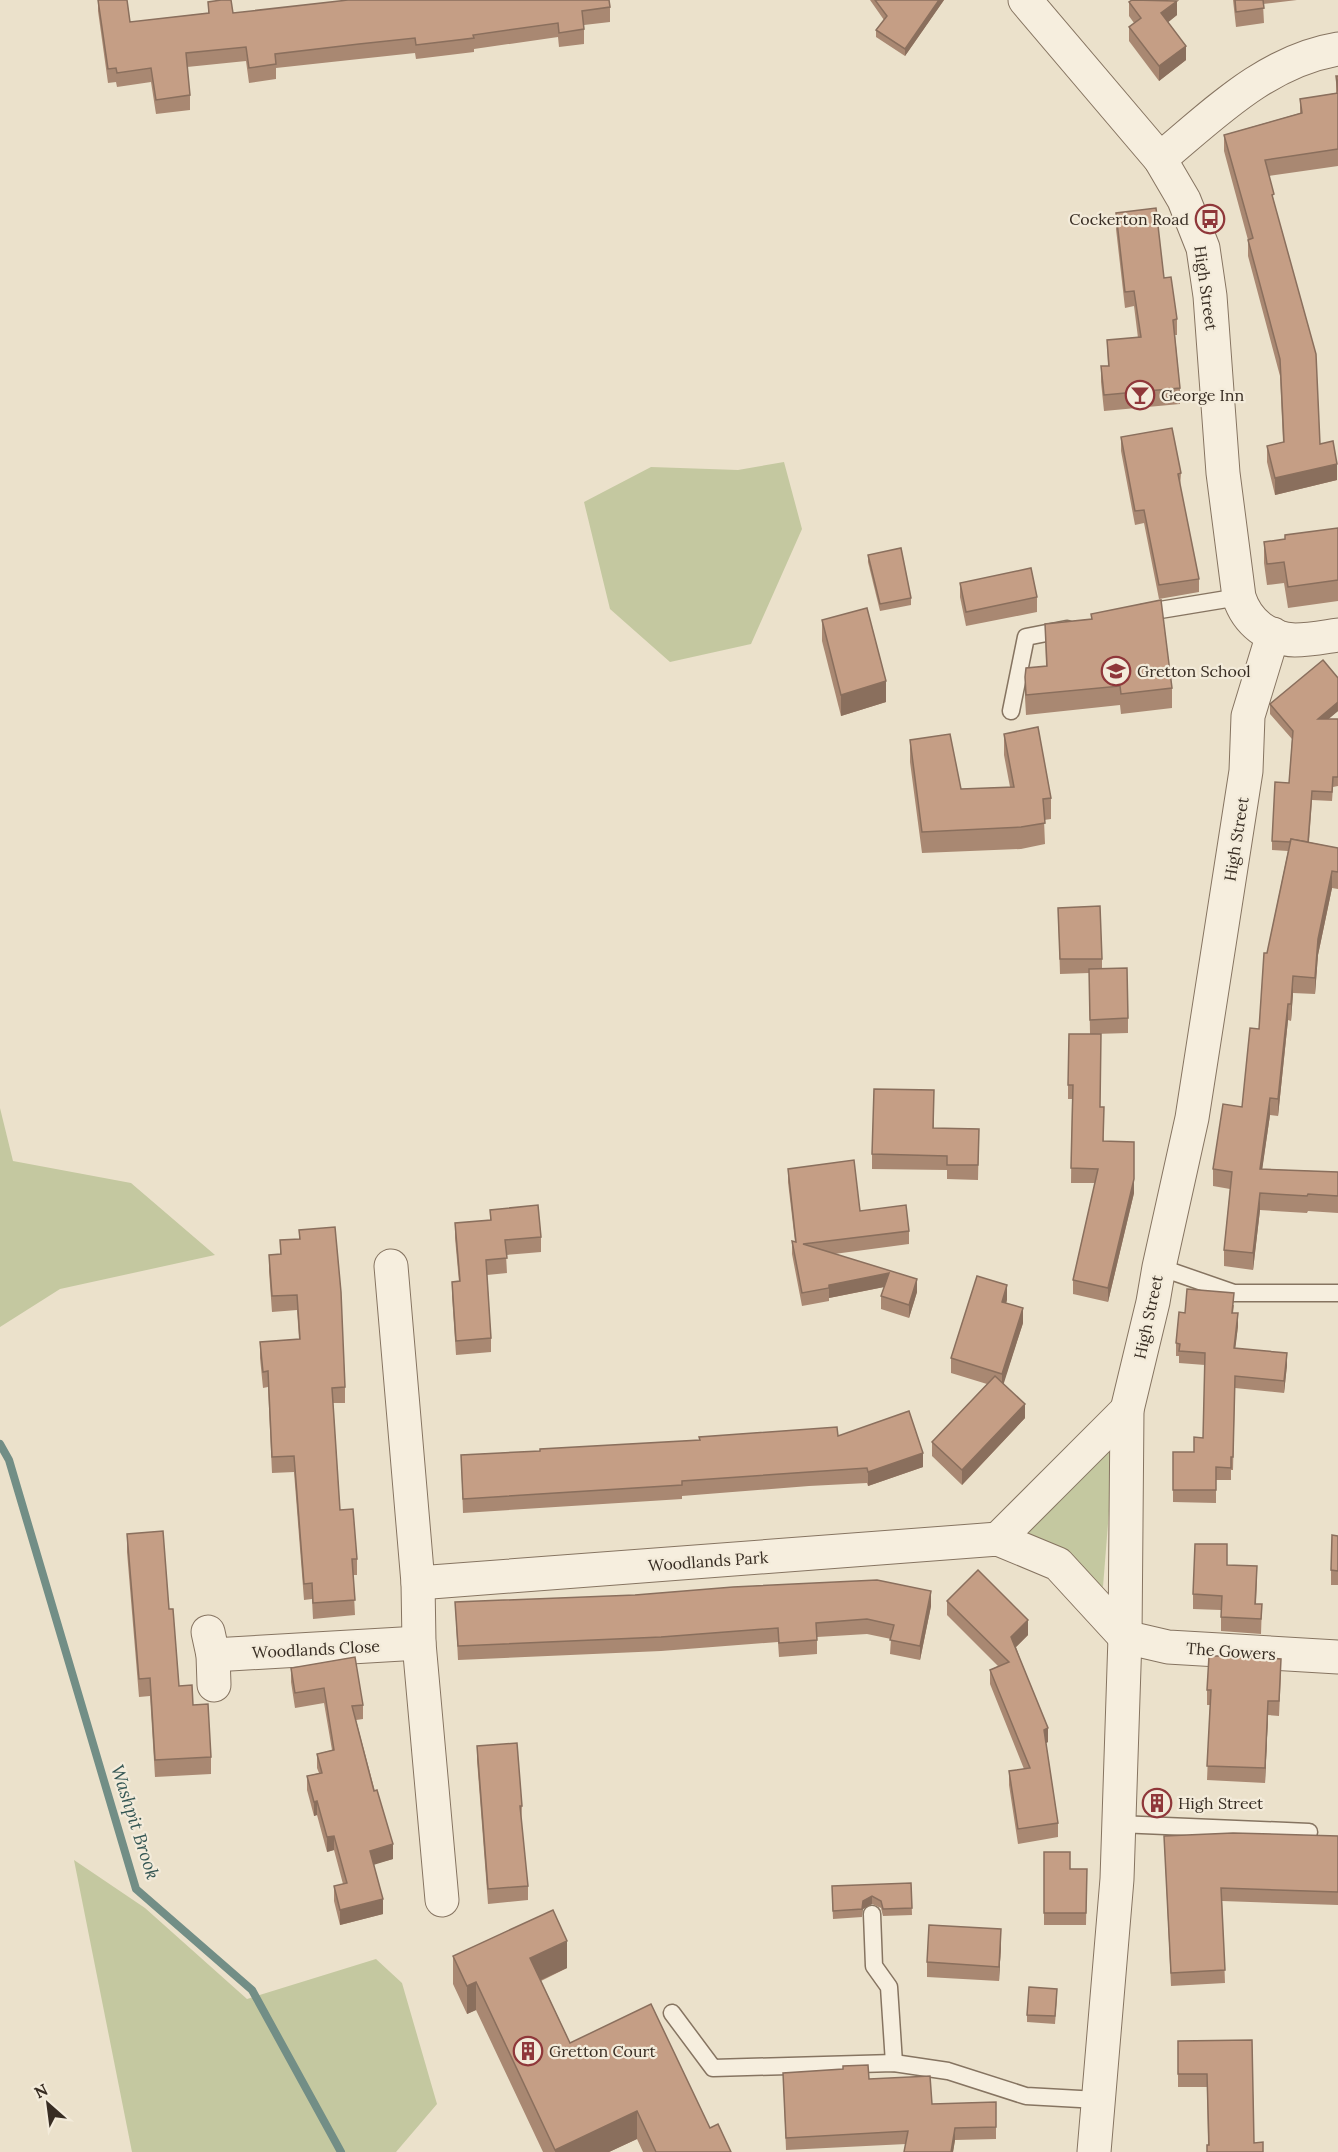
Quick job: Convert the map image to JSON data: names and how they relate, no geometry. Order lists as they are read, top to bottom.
{
  "streets": {
    "street": [
      "High Street",
      "Woodlands Park",
      "Woodlands Close",
      "The Gowers"
    ]
  },
  "crossings": [
    ["High Street", "Woodlands Park"],
    ["High Street", "The Gowers"],
    ["Woodlands Park", "The Gowers"]
  ],
  "water": ["Washpit Brook"],
  "places": {
    "bus stop": ["Cockerton Road"],
    "bar": ["George Inn"],
    "school or university": ["Gretton School"],
    "building": ["High Street", "Gretton Court"]
  },
  "north": "top left"
}
